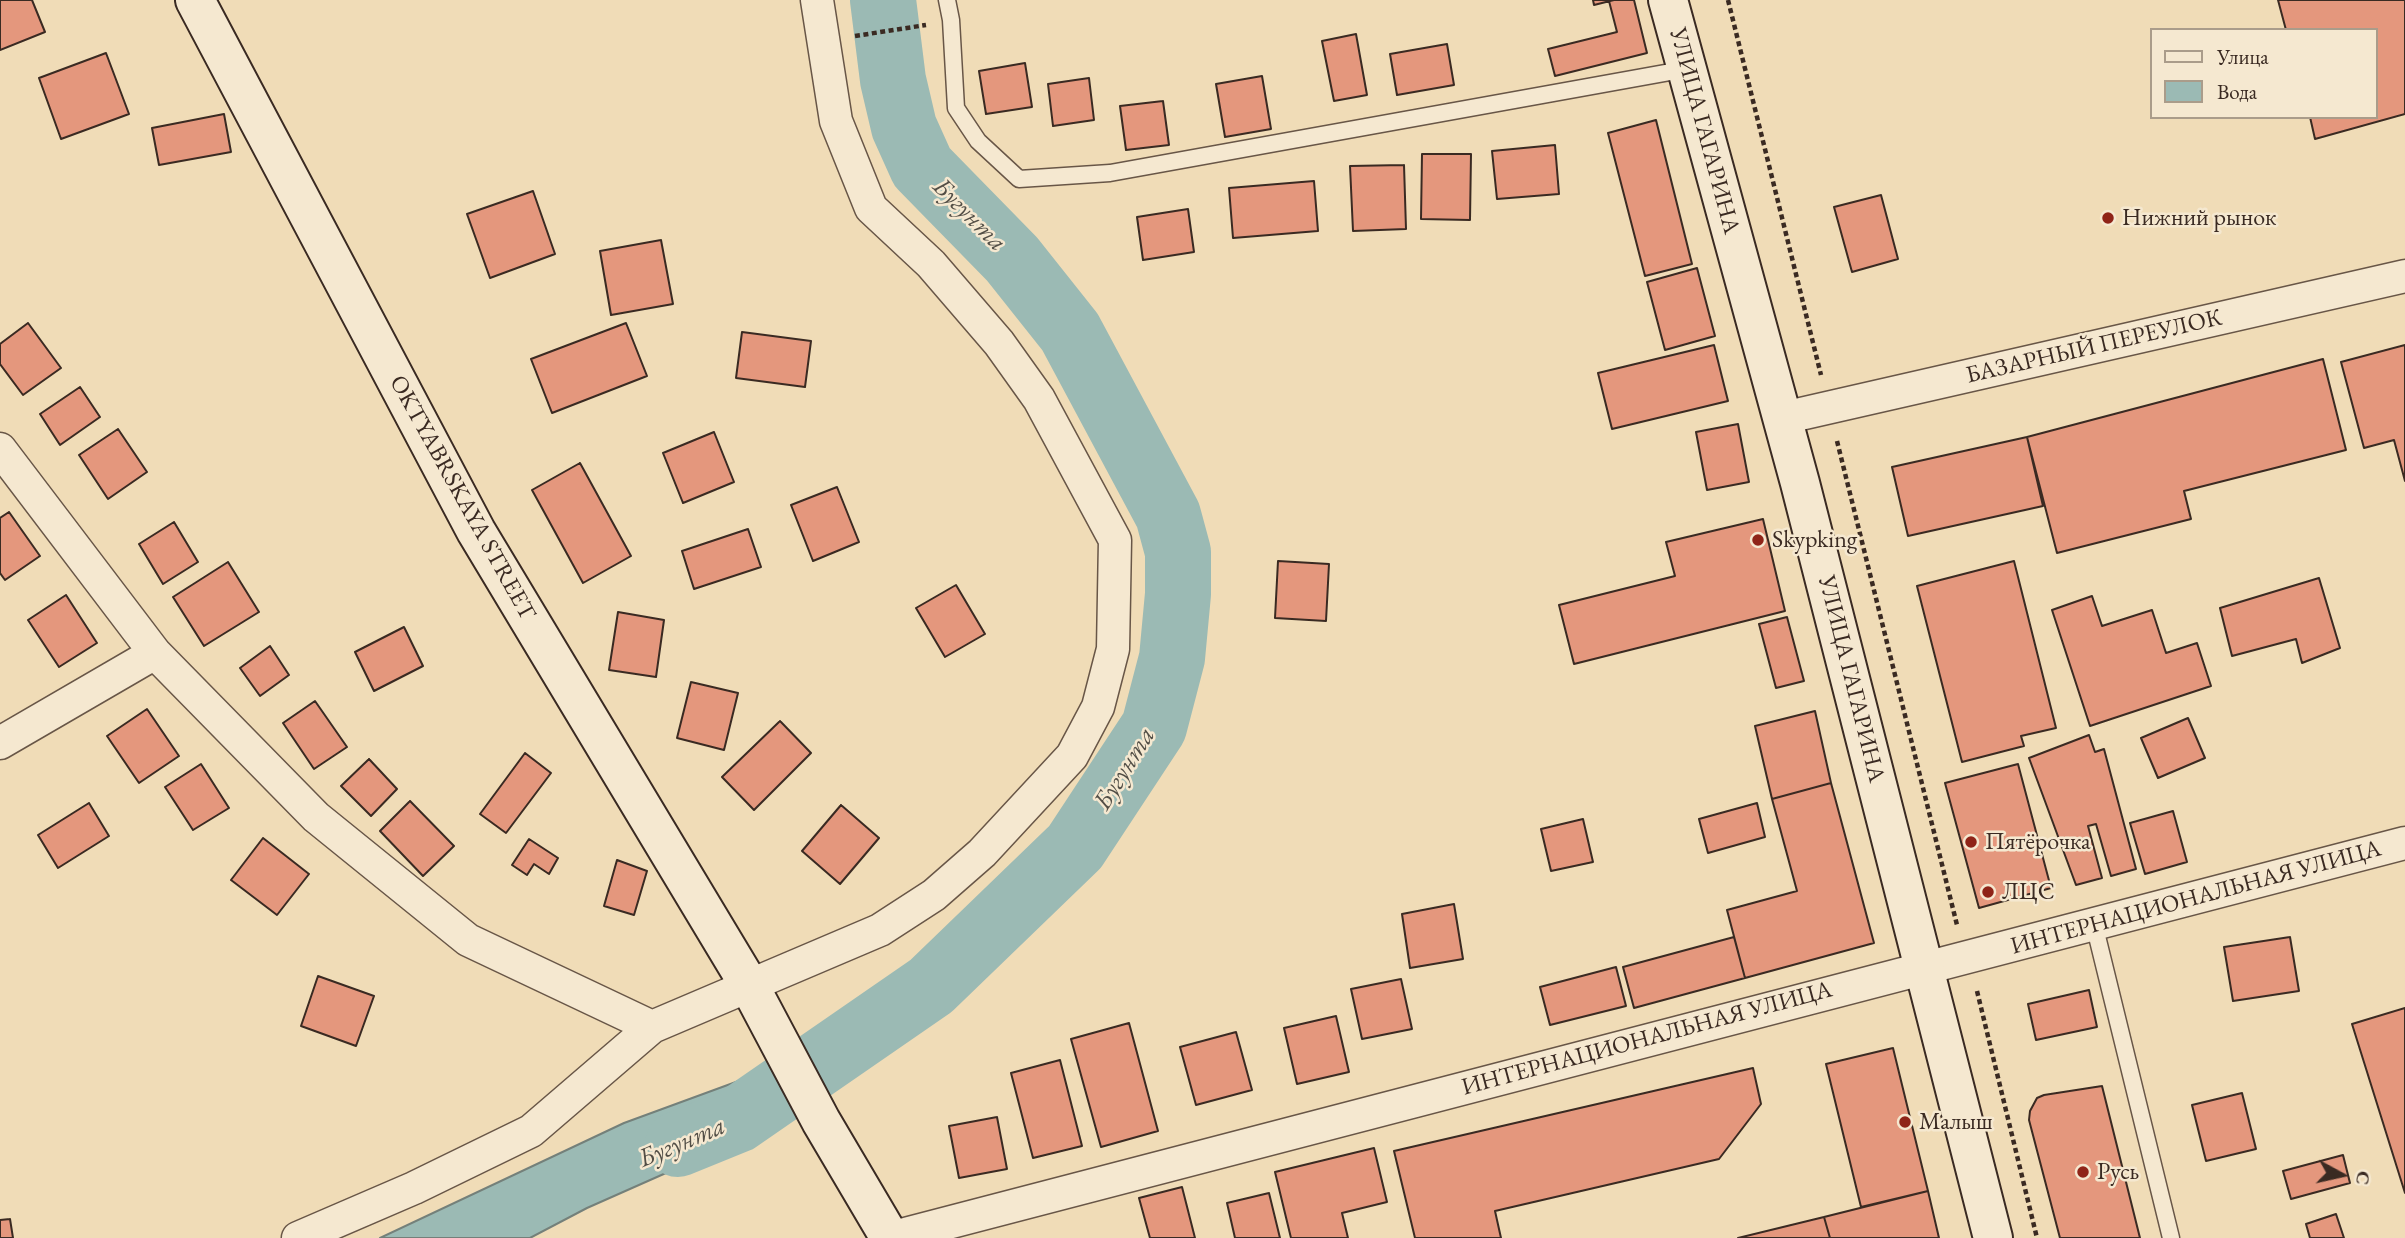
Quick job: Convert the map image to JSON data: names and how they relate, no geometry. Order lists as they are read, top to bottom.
{
  "streets": {
    "main road": ["УЛИЦА ГАГАРИНА", "OKTYABRSKAYA STREET"],
    "street": ["БАЗАРНЫЙ ПЕРЕУЛОК", "ИНТЕРНАЦИОНАЛЬНАЯ УЛИЦА"]
  },
  "crossings": [
    ["УЛИЦА ГАГАРИНА", "БАЗАРНЫЙ ПЕРЕУЛОК"],
    ["УЛИЦА ГАГАРИНА", "ИНТЕРНАЦИОНАЛЬНАЯ УЛИЦА"],
    ["OKTYABRSKAYA STREET", "ИНТЕРНАЦИОНАЛЬНАЯ УЛИЦА"]
  ],
  "water": ["Бугунта"],
  "places": [
    "Нижний рынок",
    "Skypking",
    "Пятёрочка",
    "ЛЦС",
    "Малыш",
    "Русь"
  ],
  "legend": ["Улица", "Вода"],
  "north": "right"
}
